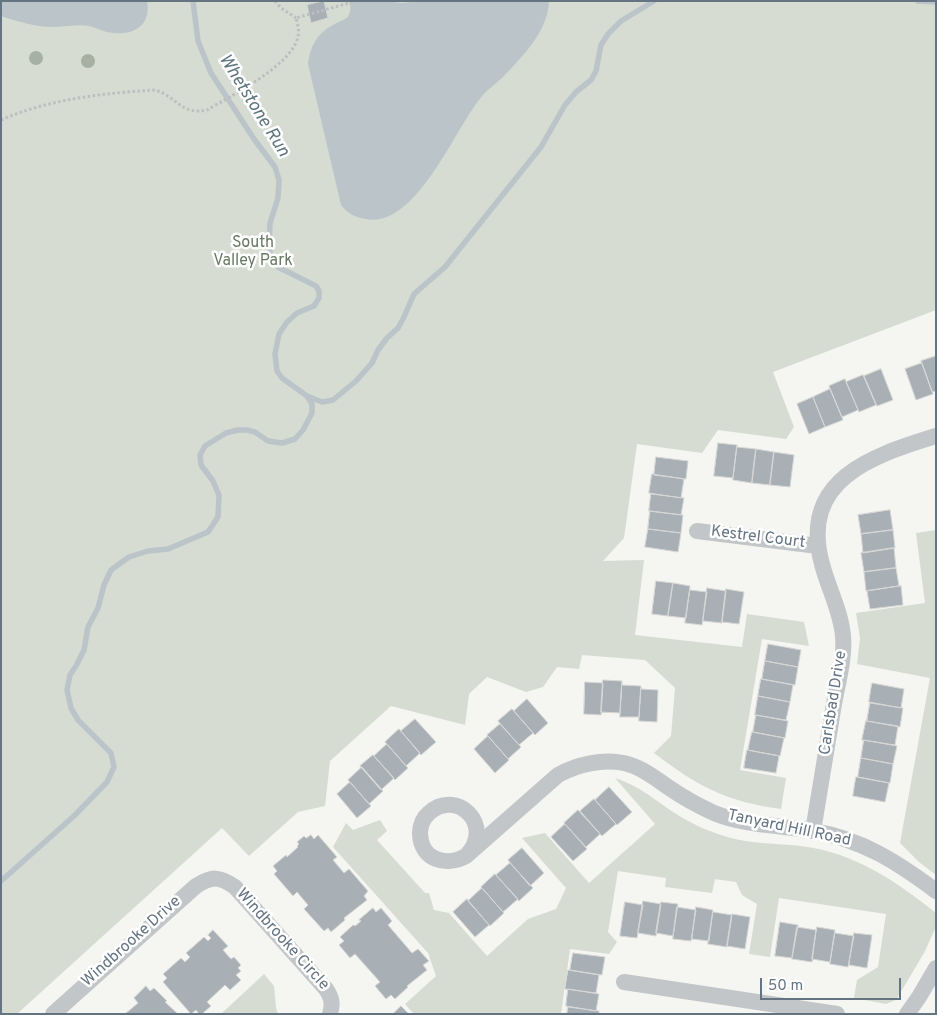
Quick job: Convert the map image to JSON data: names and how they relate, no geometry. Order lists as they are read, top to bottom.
{
  "streets": {
    "street": [
      "Kestrel Court",
      "Carlsbad Drive",
      "Tanyard Hill Road",
      "Windbrooke Circle",
      "Windbrooke Drive"
    ]
  },
  "crossings": [
    ["Kestrel Court", "Carlsbad Drive"],
    ["Carlsbad Drive", "Tanyard Hill Road"],
    ["Windbrooke Circle", "Windbrooke Drive"]
  ],
  "water": ["Whetstone Run"],
  "parks": ["South Valley Park"],
  "scale_bar": "50 m"
}
